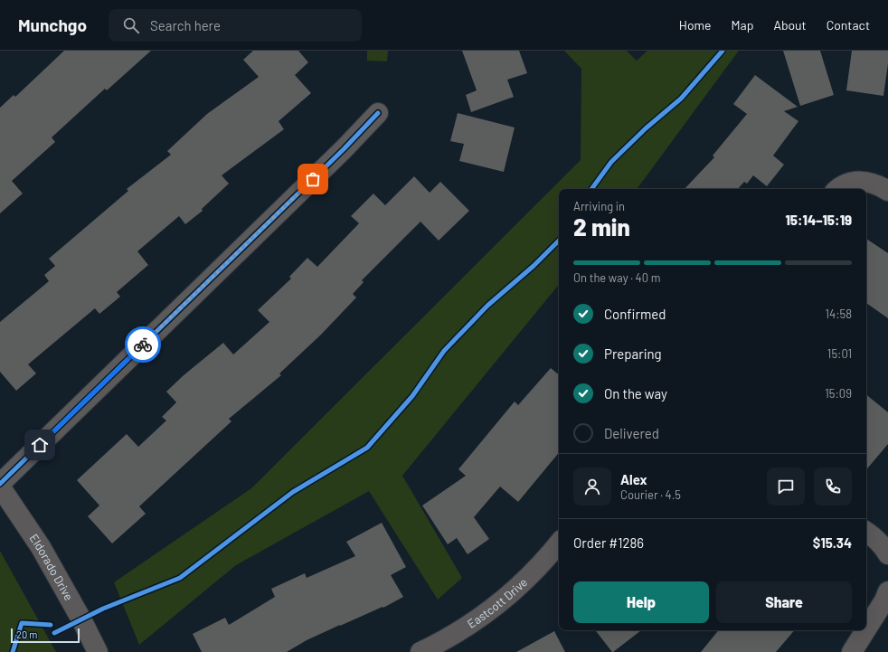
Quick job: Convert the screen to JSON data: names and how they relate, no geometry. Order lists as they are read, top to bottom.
{
  "streets": {
    "street": ["Eldorado Drive", "Eastcott Drive"]
  },
  "scale_bar": "20 m",
  "page": {
    "header": "Munchgo",
    "search": "Search here",
    "nav": [
      "Home",
      "Map",
      "About",
      "Contact"
    ],
    "heading": ["2 min", "Arriving in", "15:14–15:19"],
    "panel": [
      "Alex",
      "Courier · 4.5",
      "Order #1286",
      "$15.34"
    ],
    "bar": "On the way · 40 m",
    "list": [
      ["Confirmed", "14:58"],
      ["Preparing", "15:01"],
      ["On the way", "15:09"],
      "Delivered"
    ],
    "buttons": ["Help", "Share"],
    "scale": "20 m"
  }
}
